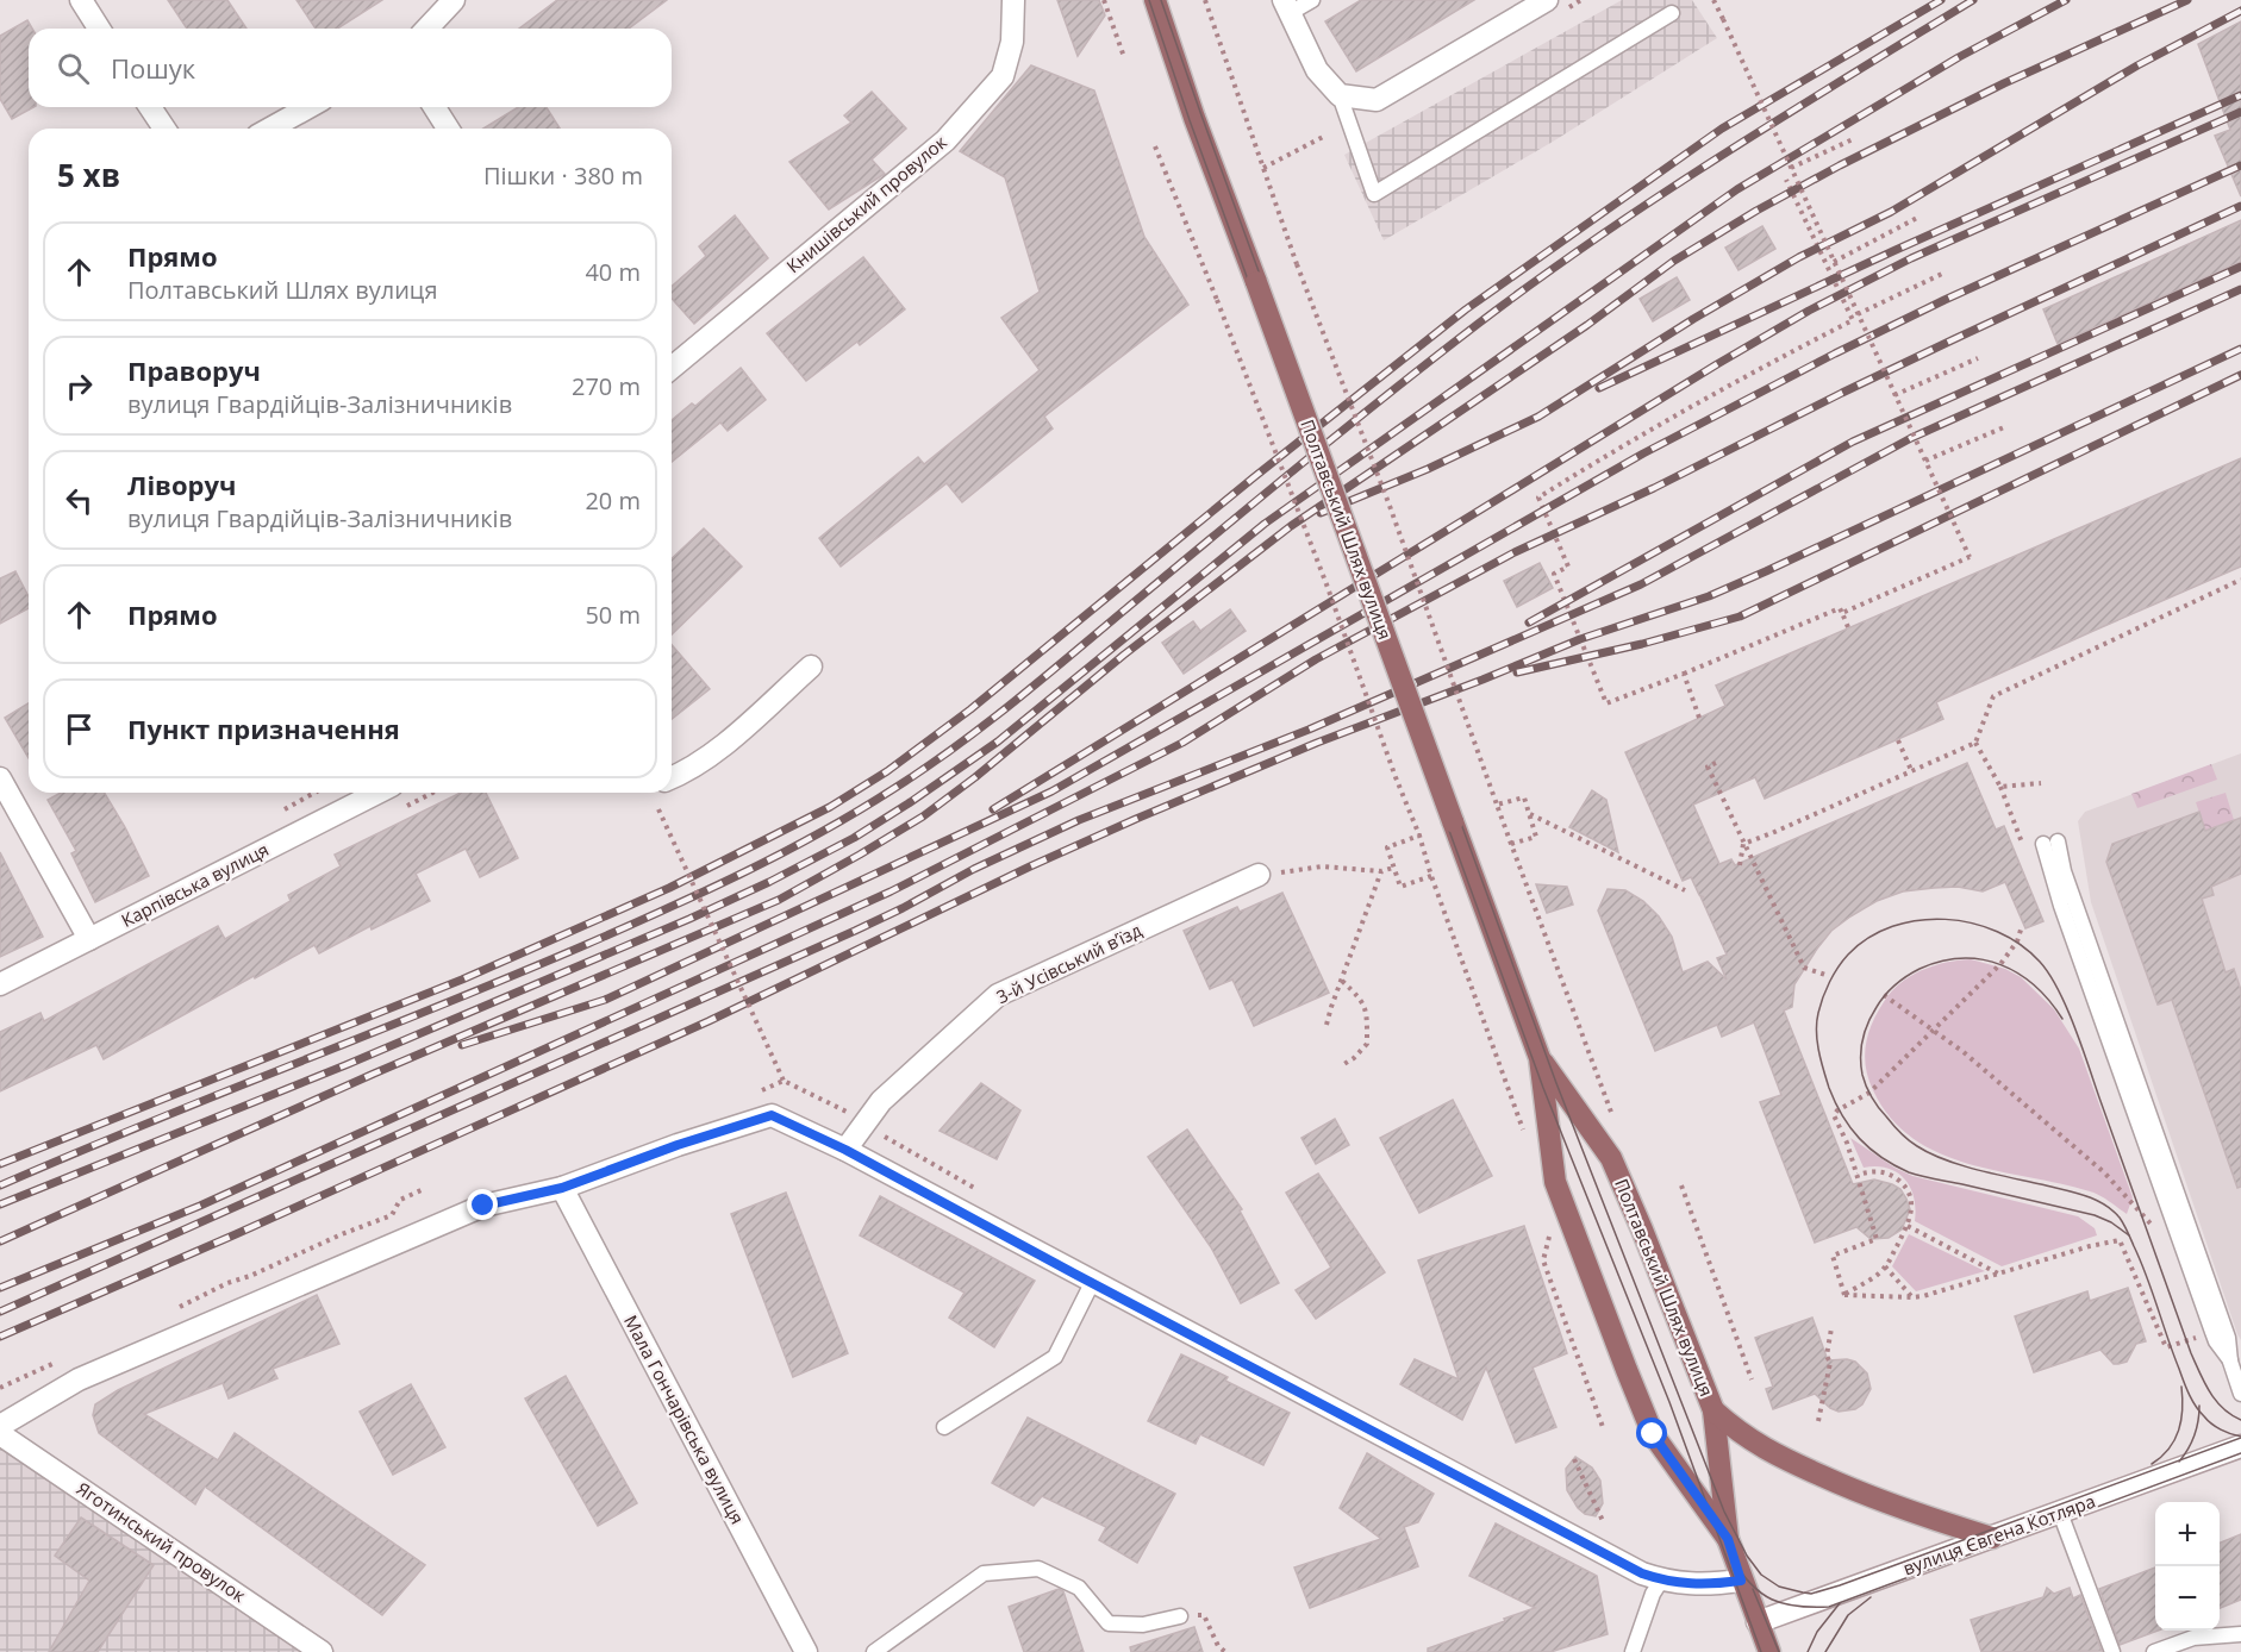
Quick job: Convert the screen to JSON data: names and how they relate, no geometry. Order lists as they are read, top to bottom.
{
  "streets": {
    "main road": ["Полтавський Шлях вулиця"],
    "street": [
      "Книшівський провулок",
      "Карпівська вулиця",
      "3-й Усівський в’їзд",
      "Мала Гончарівська вулиця",
      "вулиця Євгена Котляра",
      "Яготинський провулок"
    ]
  },
  "crossings": [
    ["Полтавський Шлях вулиця", "вулиця Євгена Котляра"]
  ],
  "page": {
    "search": "Пошук",
    "heading": ["5 хв", "Пішки · 380 m"],
    "list": [
      ["Прямо", "Полтавський Шлях вулиця", "40 m"],
      ["Праворуч", "вулиця Гвардійців-Залізничників", "270 m"],
      ["Ліворуч", "вулиця Гвардійців-Залізничників", "20 m"],
      ["Прямо", "50 m"],
      "Пункт призначення"
    ],
    "map_buttons": ["+", "−"]
  }
}
